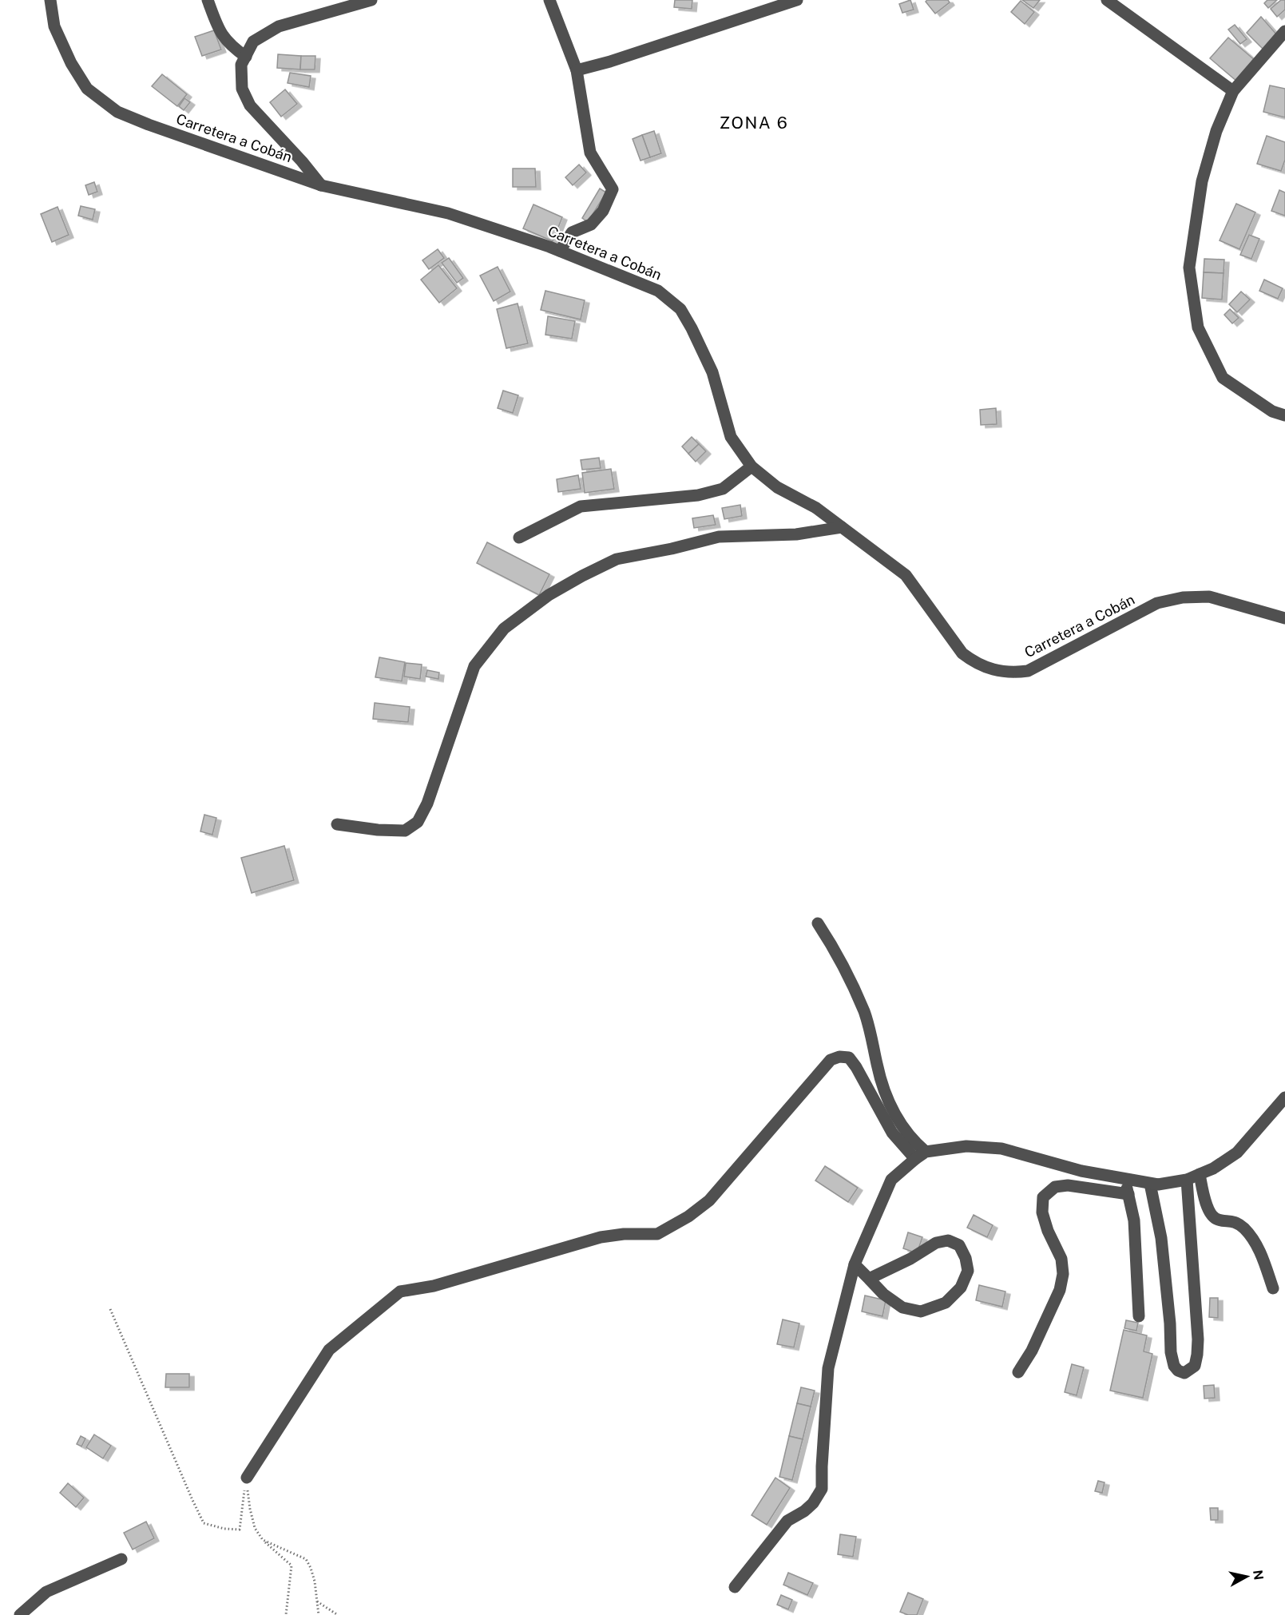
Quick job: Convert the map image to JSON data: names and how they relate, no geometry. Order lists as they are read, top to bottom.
{
  "streets": {
    "street": ["Carretera a Cobán"]
  },
  "districts": ["ZONA 6"],
  "north": "right"
}
